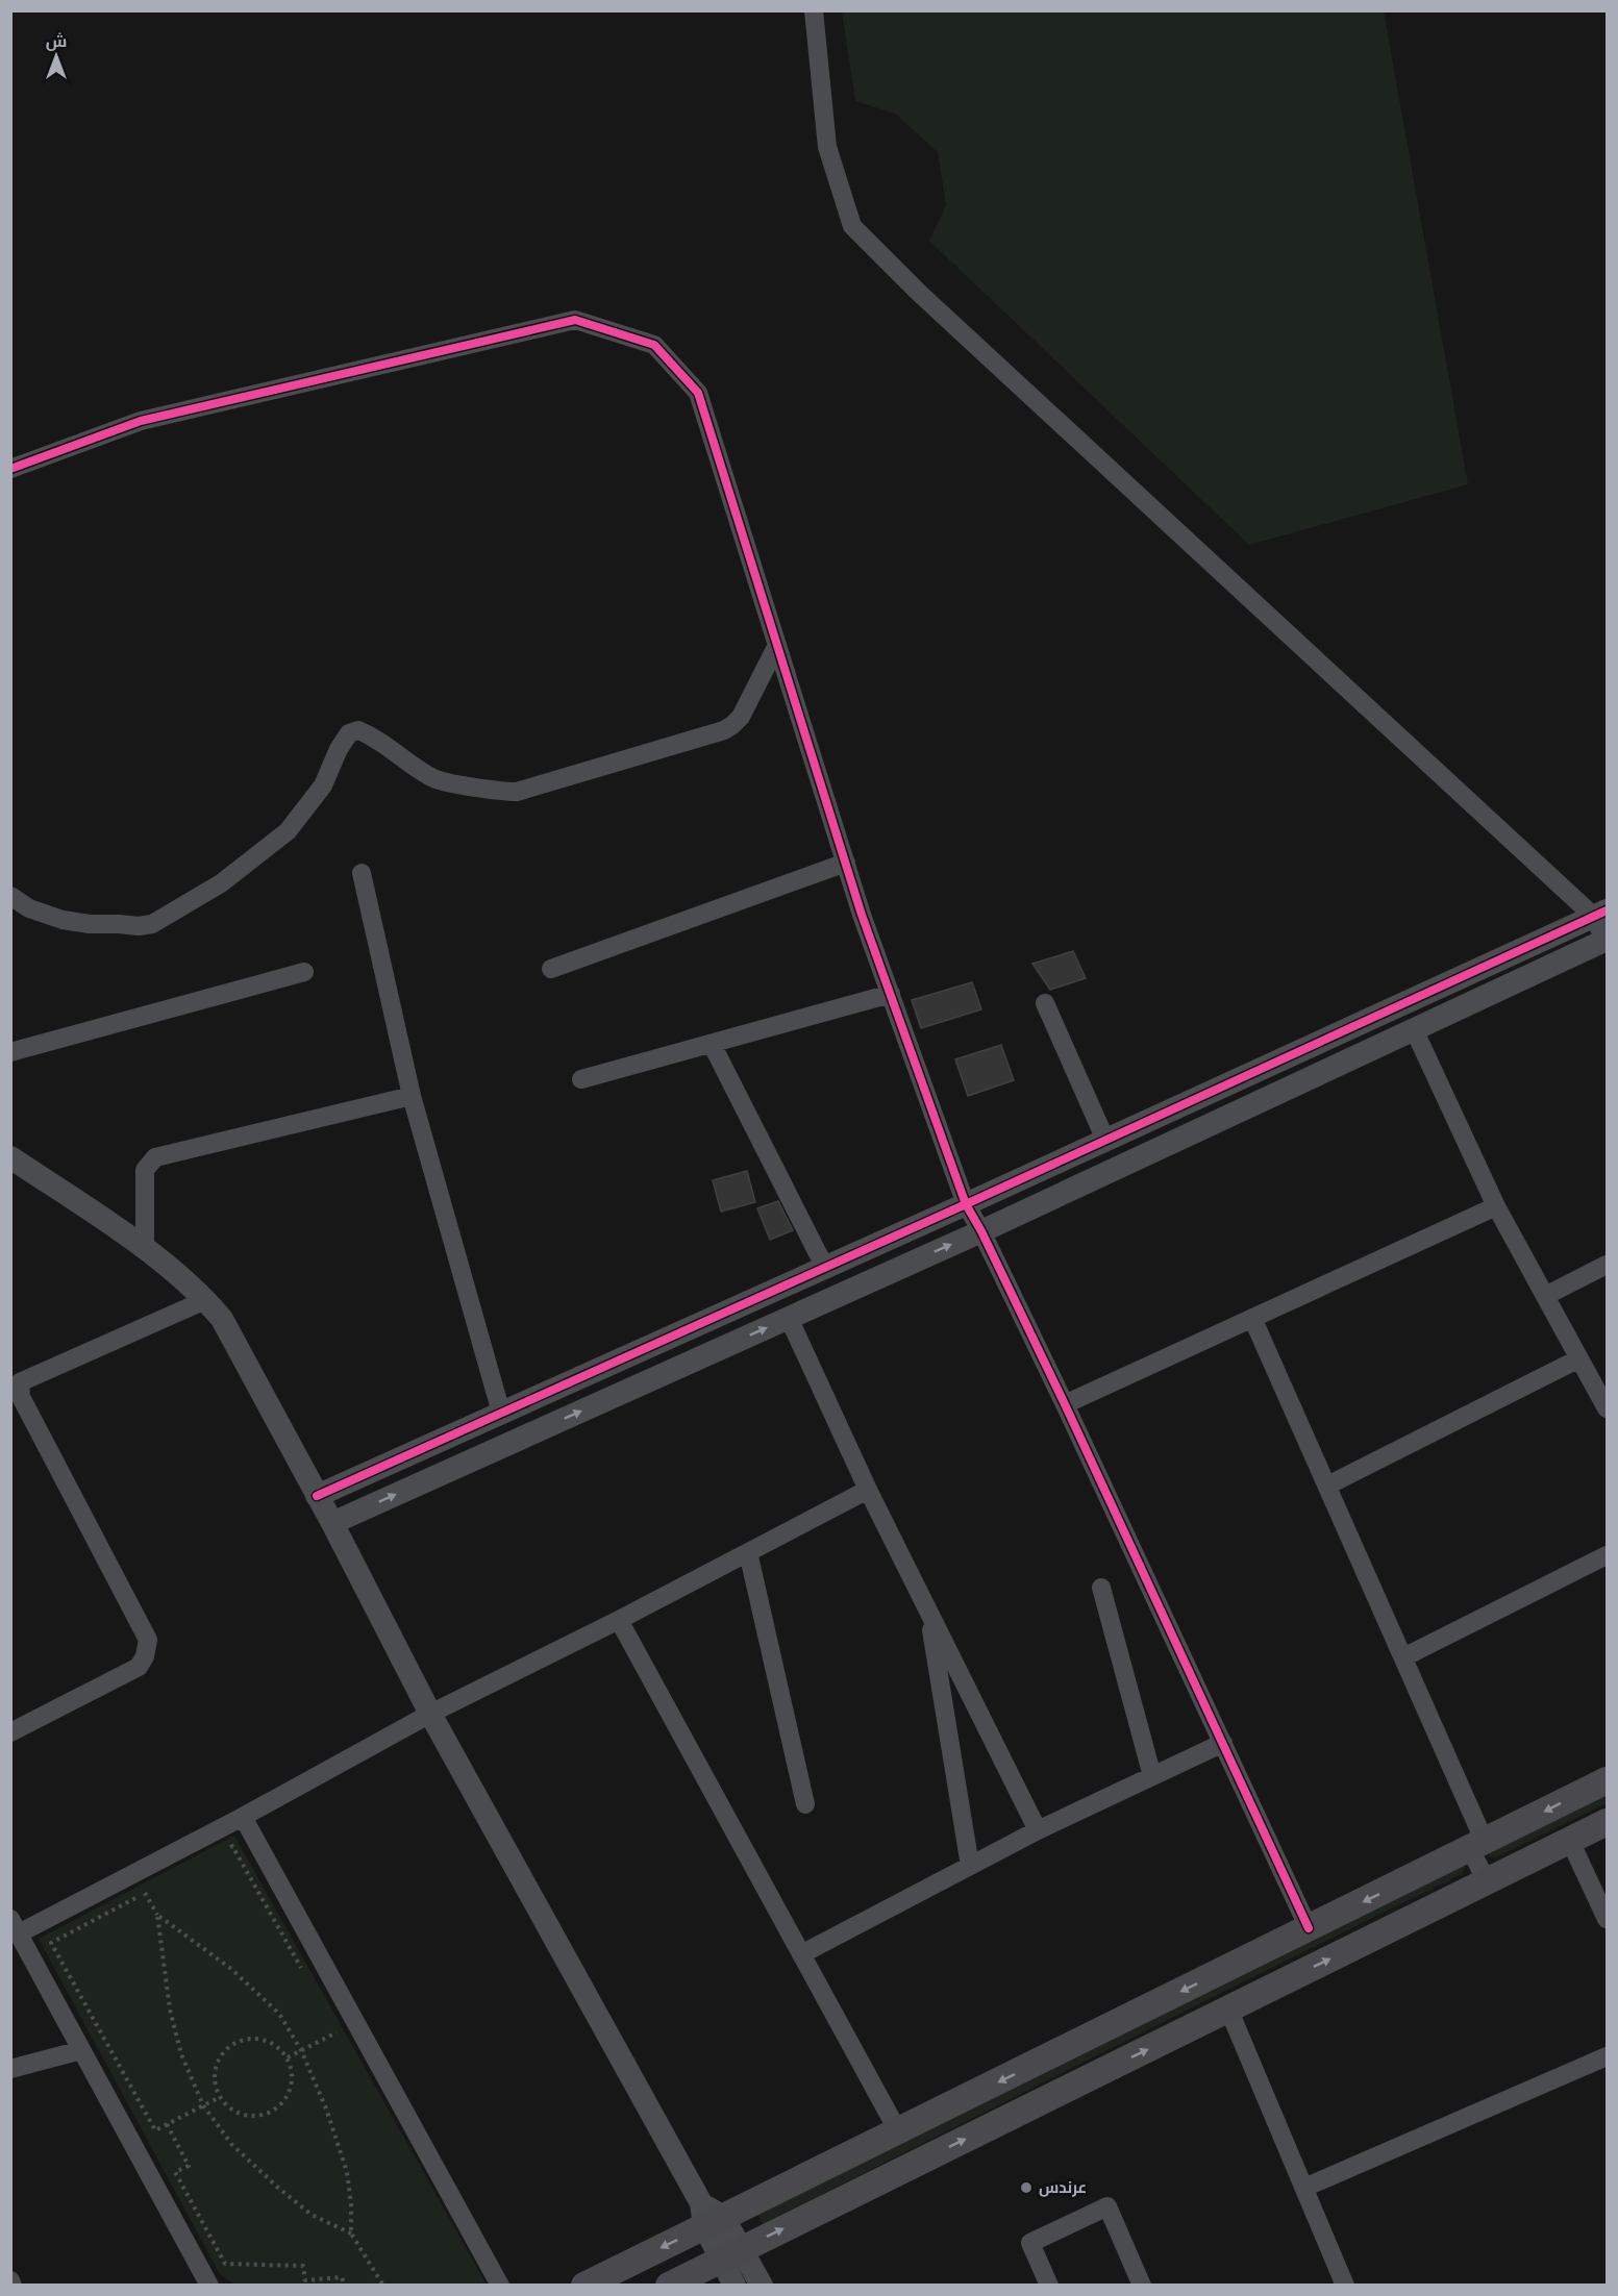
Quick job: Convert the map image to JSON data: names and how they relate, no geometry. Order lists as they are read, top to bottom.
{
  "places": ["عرندس"],
  "north": "top"
}
